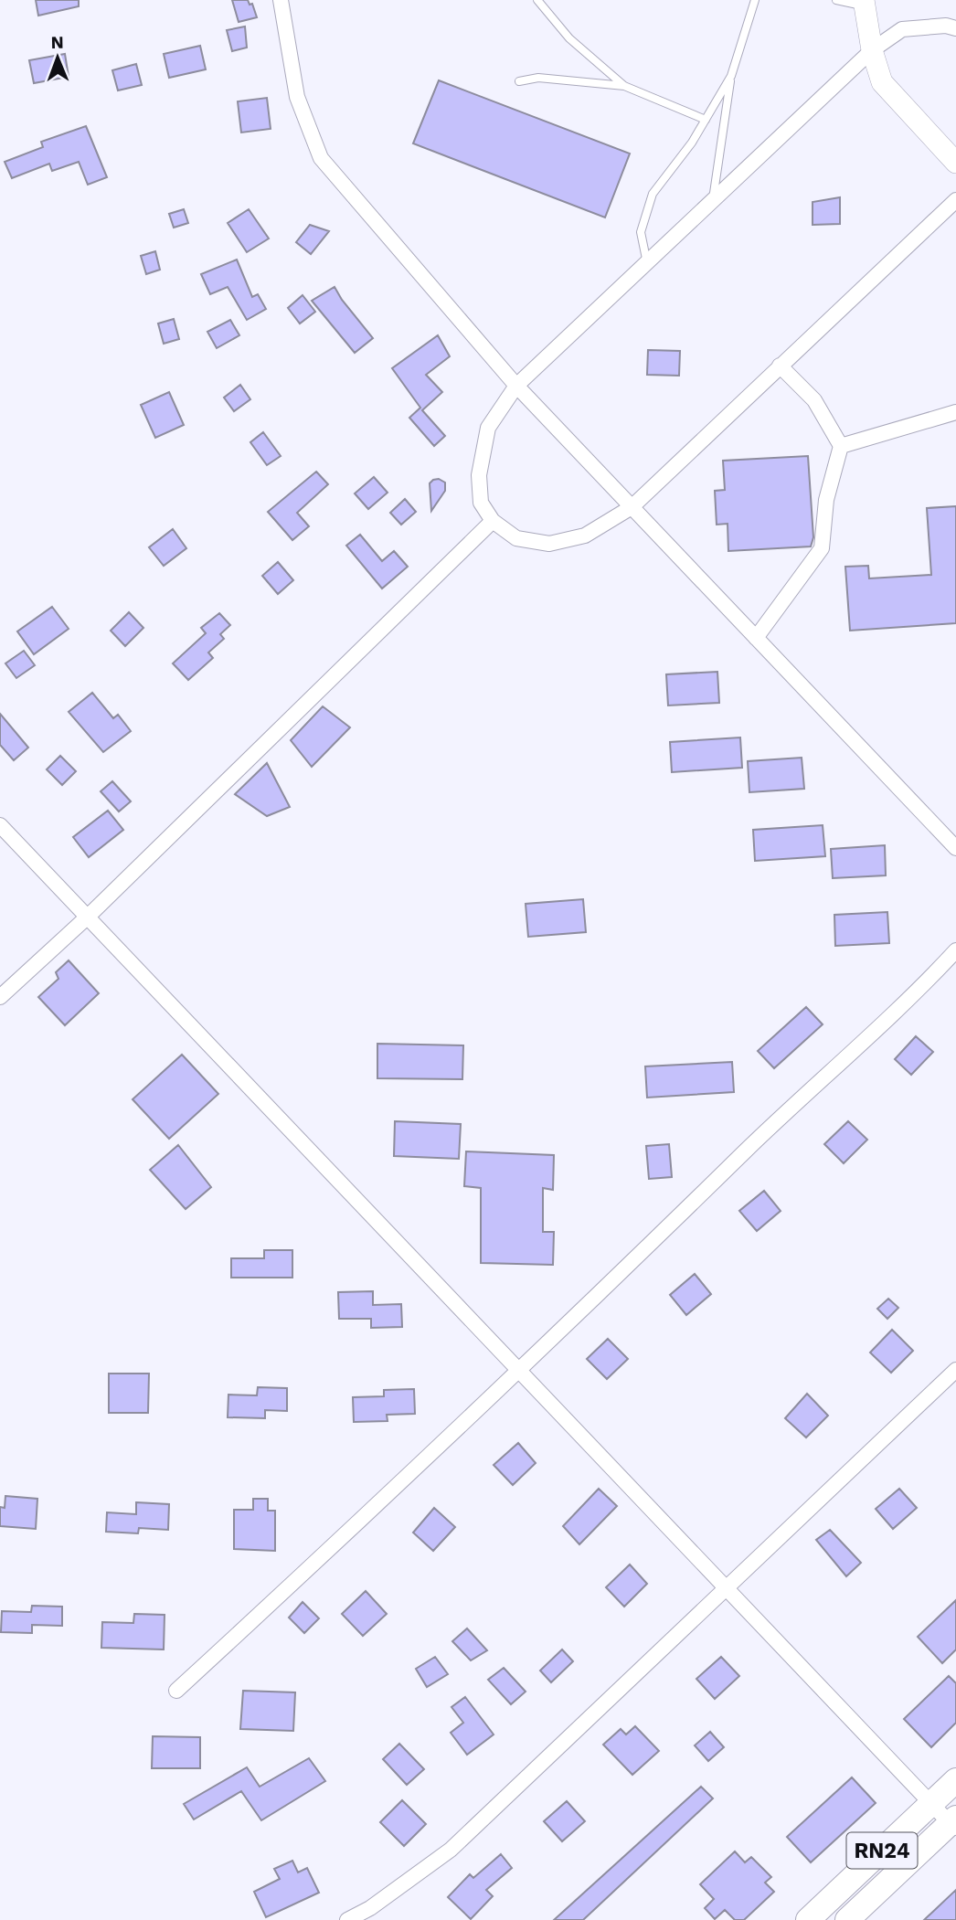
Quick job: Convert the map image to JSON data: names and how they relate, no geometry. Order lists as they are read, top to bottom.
{
  "streets": {
    "main road": ["RN24"]
  },
  "north": "top"
}
